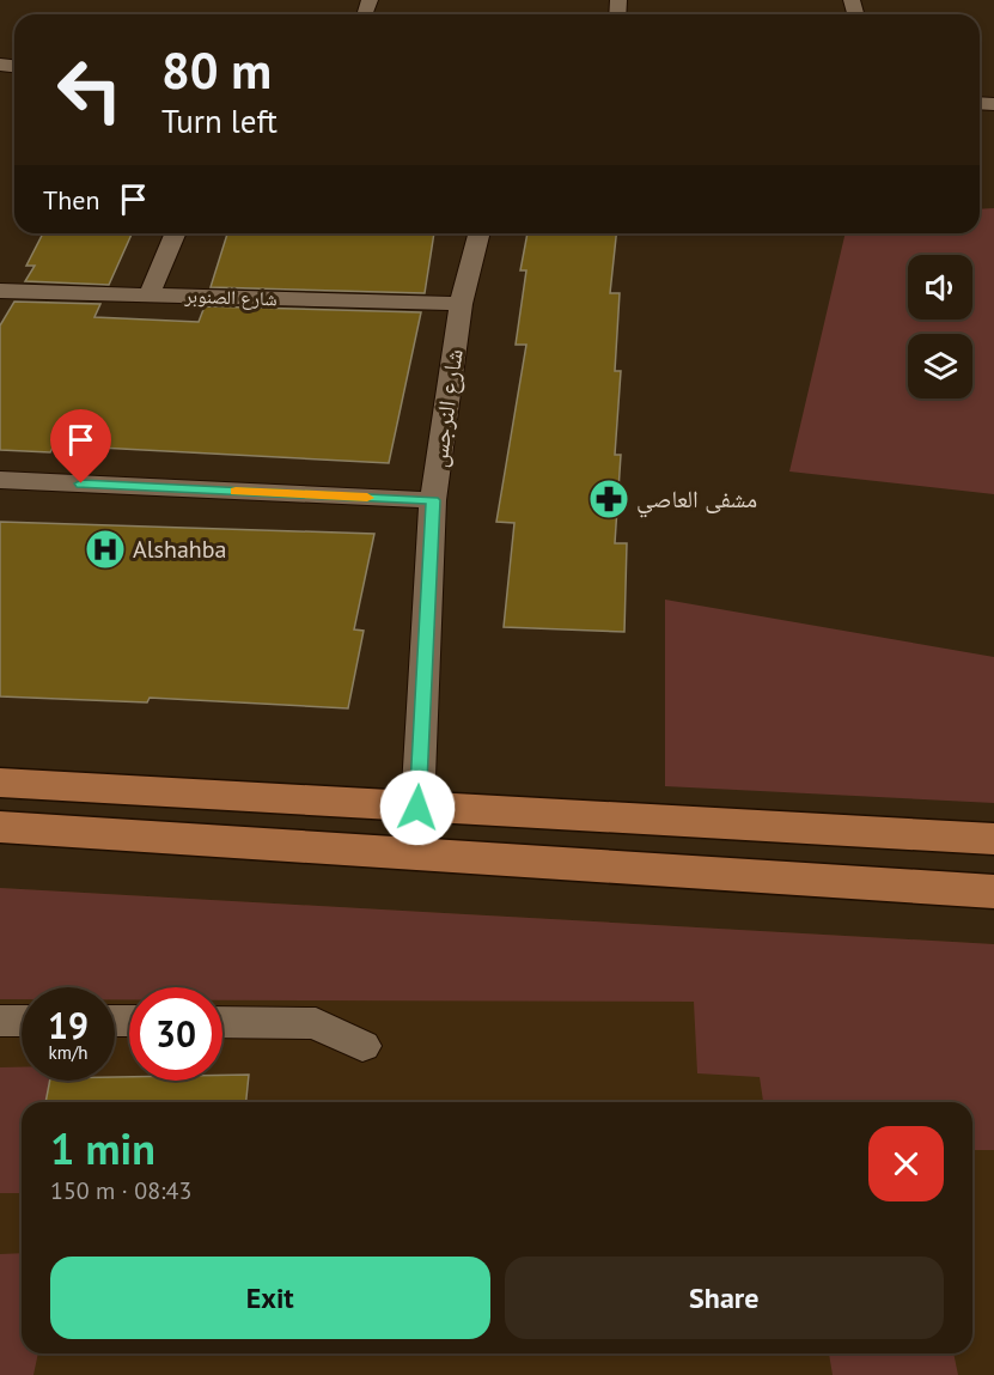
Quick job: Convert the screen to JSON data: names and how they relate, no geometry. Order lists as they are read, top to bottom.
{
  "streets": {
    "street": ["شارع الصنوبر", "شارع النرجس"]
  },
  "crossings": [
    ["شارع الصنوبر", "شارع النرجس"]
  ],
  "places": {
    "pharmacy": ["مشفى العاصي"],
    "hospital": ["Alshahba"]
  },
  "page": {
    "turn": ["80 m", "Turn left"],
    "then": "Then",
    "speed": "19 km/h",
    "limit": "30",
    "heading": ["1 min", "150 m · 08:43"],
    "buttons": ["Exit", "Share"]
  }
}
